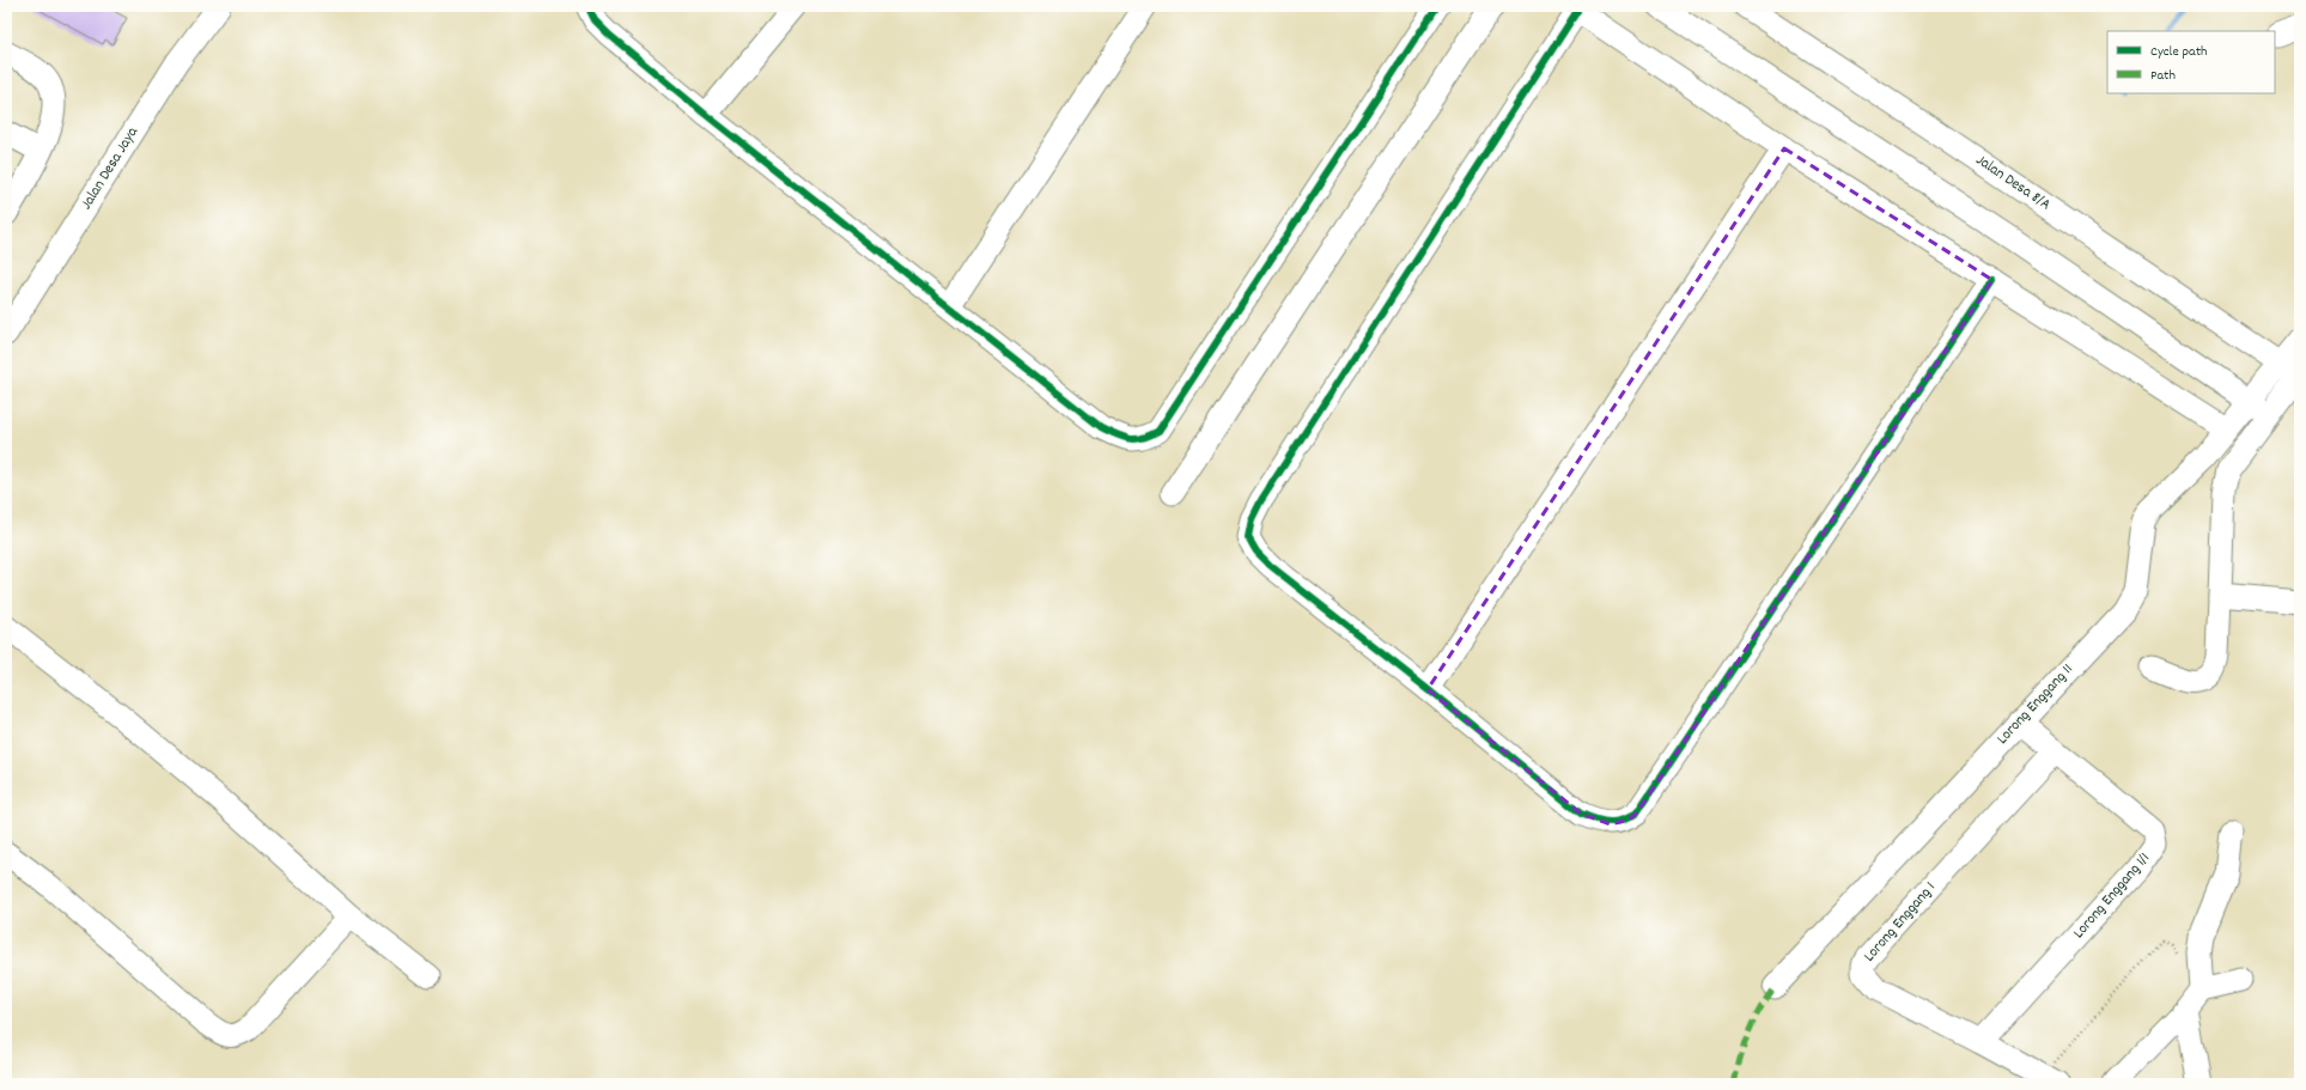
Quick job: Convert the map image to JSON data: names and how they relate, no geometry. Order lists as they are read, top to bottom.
{
  "streets": {
    "street": [
      "Jalan Desa Jaya",
      "Jalan Desa 8/A",
      "Lorong Enggang 11",
      "Lorong Enggang 1/1",
      "Lorong Enggang 1"
    ]
  },
  "crossings": [
    ["Jalan Desa 8/A", "Lorong Enggang 11"],
    ["Lorong Enggang 11", "Lorong Enggang 1/1"],
    ["Lorong Enggang 1/1", "Lorong Enggang 1"]
  ],
  "legend": ["Cycle path", "Path"]
}
